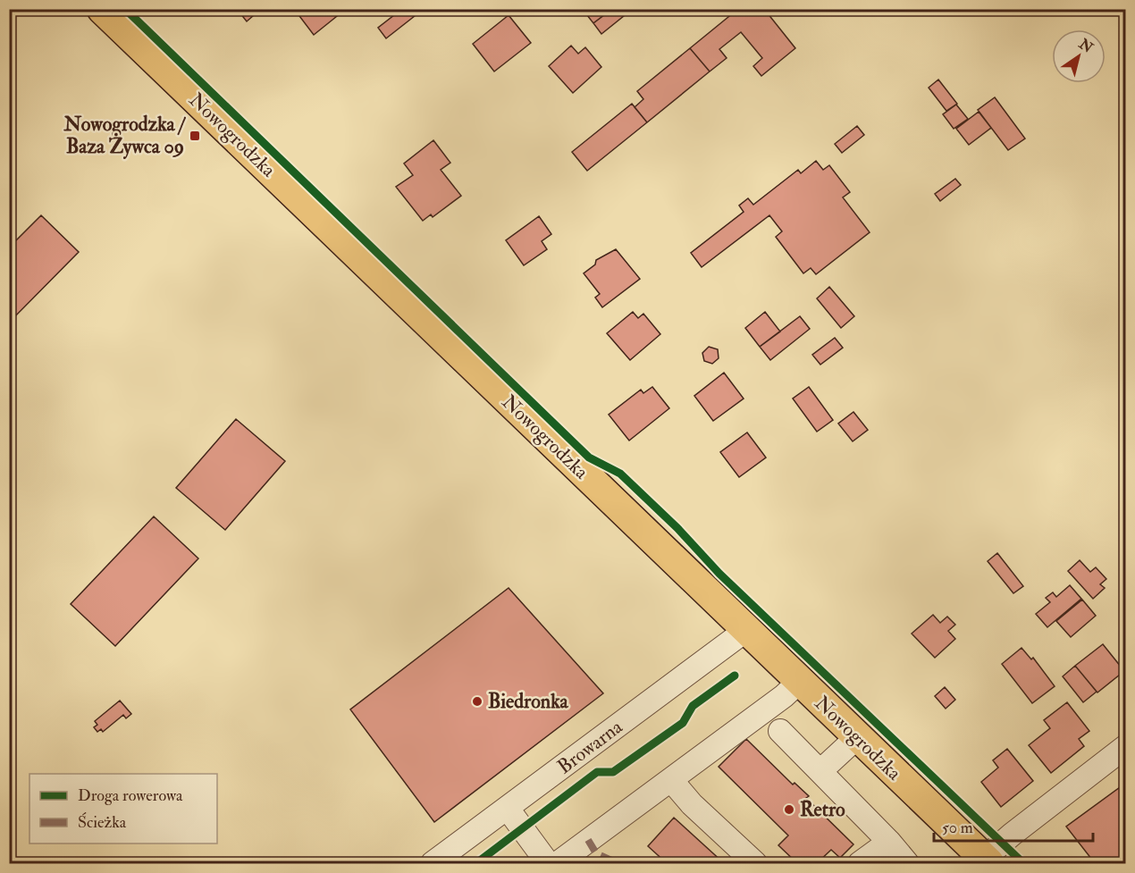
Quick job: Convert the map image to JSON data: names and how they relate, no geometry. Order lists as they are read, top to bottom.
{
  "streets": {
    "main road": ["Nowogrodzka"],
    "street": ["Browarna"]
  },
  "crossings": [
    ["Nowogrodzka", "Browarna"]
  ],
  "places": {
    "transit": ["Nowogrodzka / Baza Żywca 09"],
    "other": ["Biedronka", "Retro"]
  },
  "legend": ["Droga rowerowa", "Ścieżka"],
  "scale_bar": "50 m",
  "north": "top right"
}
